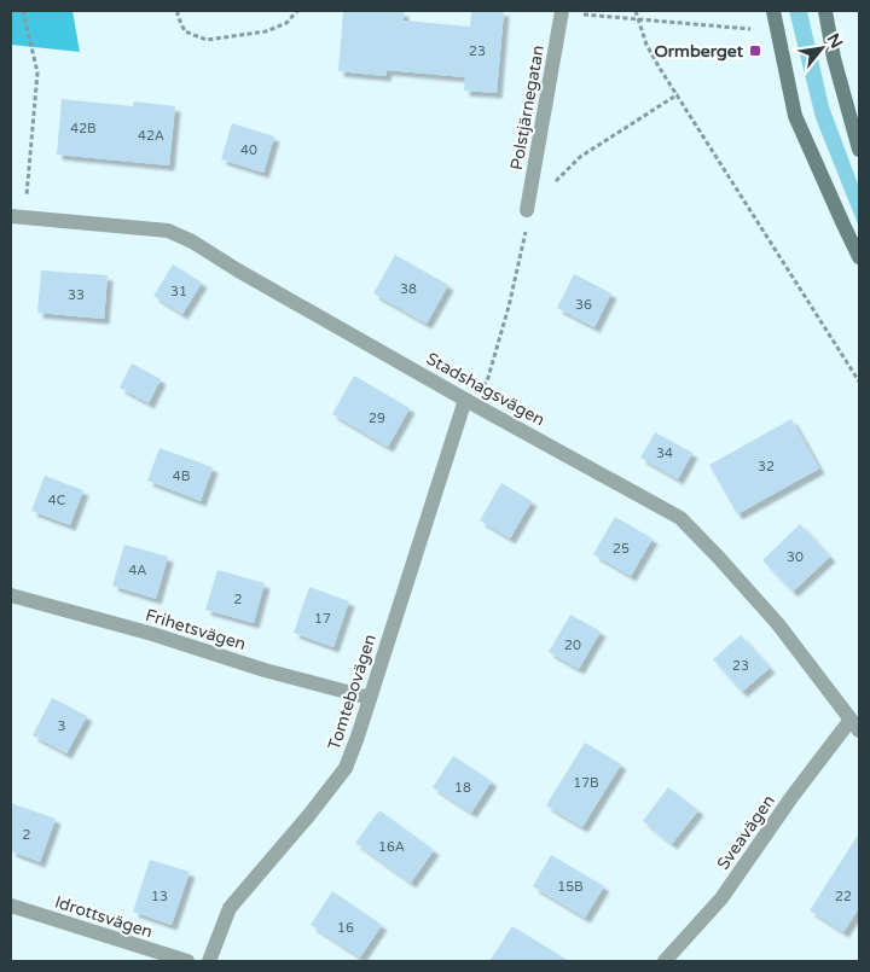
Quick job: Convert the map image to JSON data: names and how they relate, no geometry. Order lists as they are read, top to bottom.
{
  "streets": {
    "street": [
      "Polstjärnegatan",
      "Stadshagsvägen",
      "Frihetsvägen",
      "Tomtebovägen",
      "Sveavägen",
      "Idrottsvägen"
    ]
  },
  "crossings": [
    ["Stadshagsvägen", "Tomtebovägen"],
    ["Stadshagsvägen", "Sveavägen"],
    ["Frihetsvägen", "Tomtebovägen"]
  ],
  "places": {
    "transit": ["Ormberget"]
  },
  "house_numbers": [
    "23",
    "42B",
    "42A",
    "40",
    "38",
    "31",
    "33",
    "36",
    "29",
    "34",
    "32",
    "4B",
    "4C",
    "25",
    "30",
    "4A",
    "2",
    "17",
    "20",
    "23",
    "3",
    "17B",
    "18",
    "2",
    "16A",
    "15B",
    "13",
    "22",
    "16"
  ],
  "north": "top right"
}
